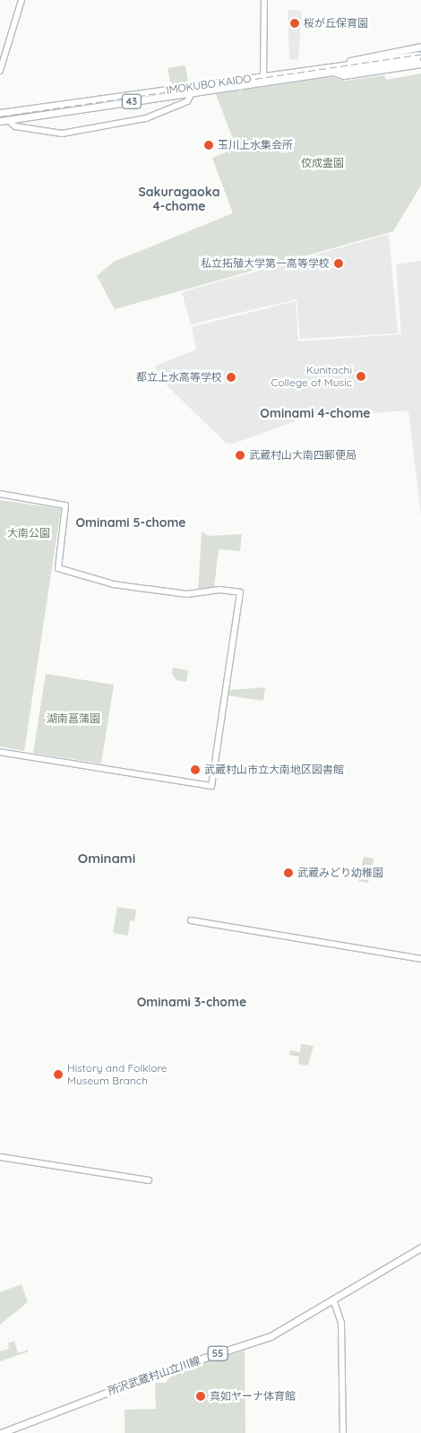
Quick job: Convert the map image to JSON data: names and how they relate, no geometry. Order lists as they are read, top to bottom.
{
  "streets": {
    "main road": [
      "IMOKUBO KAIDO",
      "43",
      "55",
      "所沢武蔵村山立川線"
    ]
  },
  "districts": [
    "Sakuragaoka 4-chome",
    "Ominami 4-chome",
    "Ominami 5-chome",
    "Ominami",
    "Ominami 3-chome"
  ],
  "parks": ["佼成霊園", "大南公園", "湖南菖蒲園"],
  "places": [
    "桜が丘保育園",
    "玉川上水集会所",
    "私立拓殖大学第一高等学校",
    "Kunitachi College of Music",
    "都立上水高等学校",
    "武蔵村山大南四郵便局",
    "武蔵村山市立大南地区図書館",
    "武蔵みどり幼稚園",
    "History and Folklore Museum Branch",
    "真如ヤーナ体育館"
  ]
}
